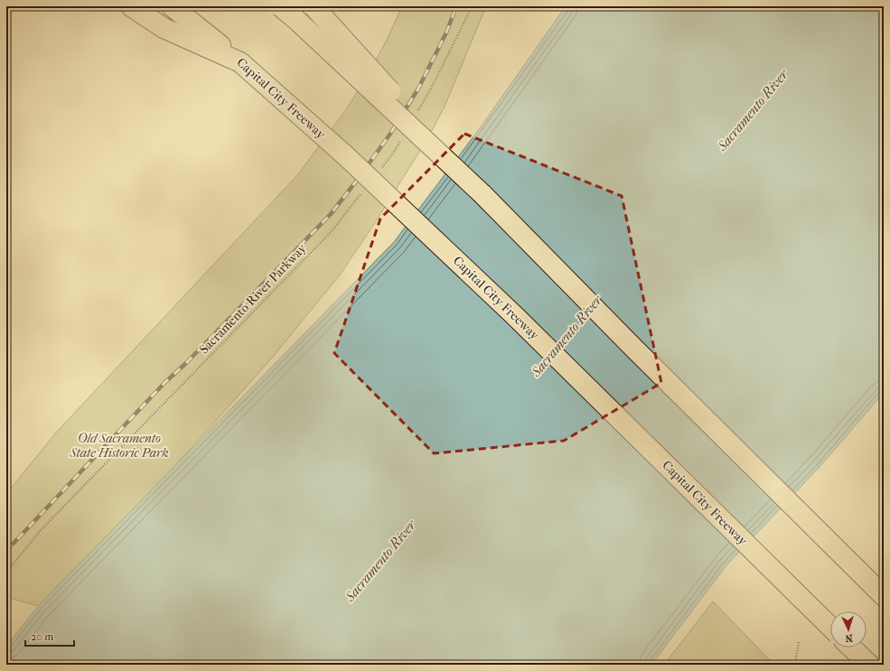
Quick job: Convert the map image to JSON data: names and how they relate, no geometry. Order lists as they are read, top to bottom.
{
  "streets": {
    "highway": ["Capital City Freeway"],
    "path": ["Sacramento River Parkway"]
  },
  "water": ["Sacramento River"],
  "parks": ["Old Sacramento State Historic Park"],
  "scale_bar": "20 m",
  "north": "bottom"
}
